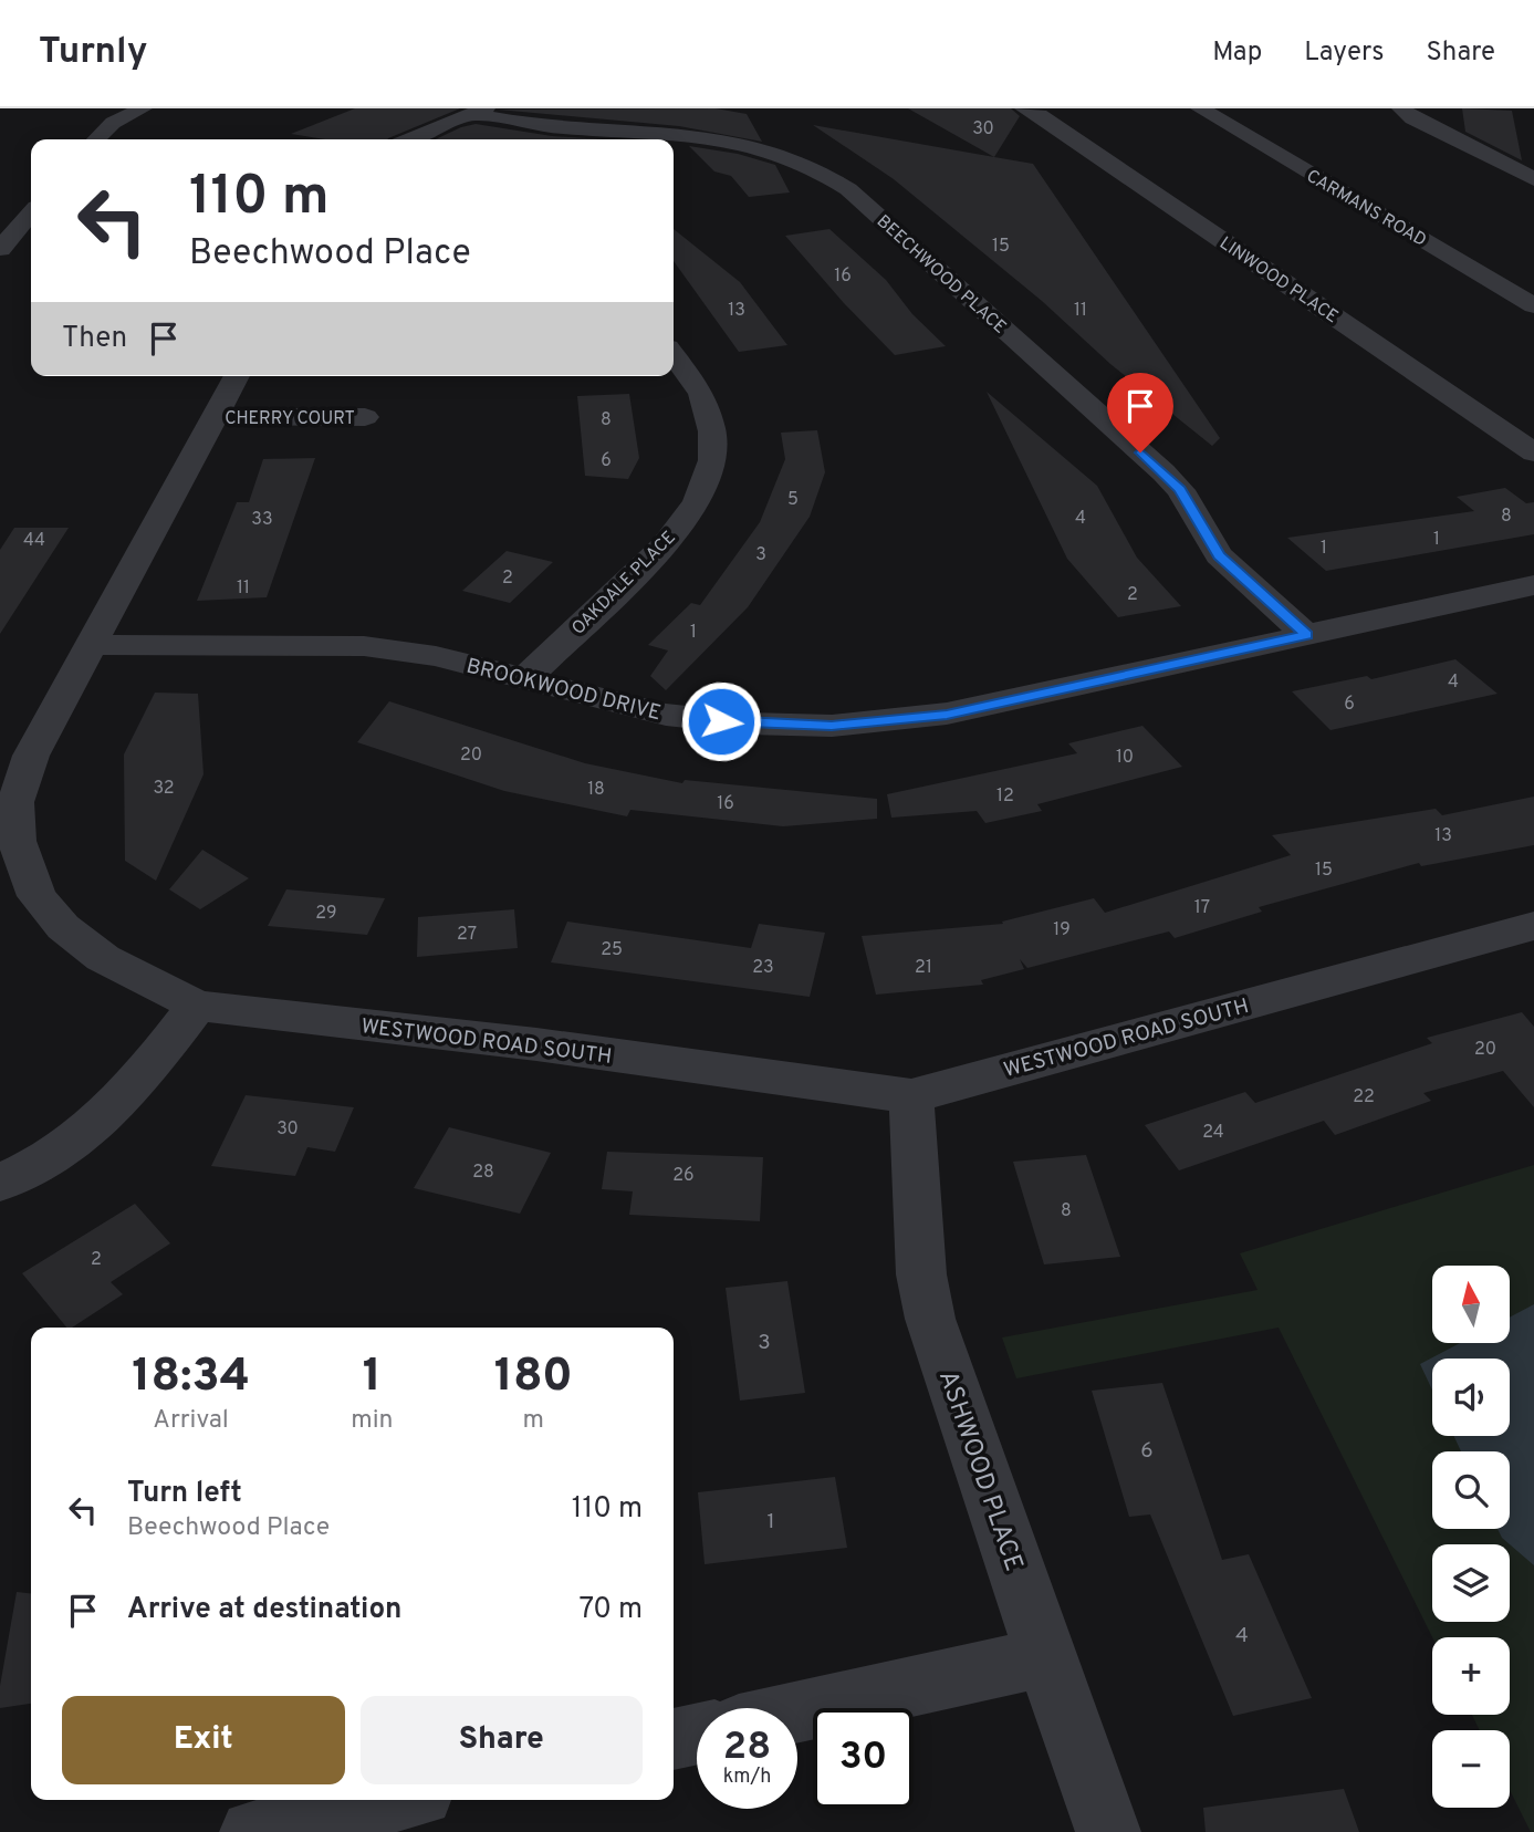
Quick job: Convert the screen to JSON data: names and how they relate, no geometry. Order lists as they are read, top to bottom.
{
  "streets": {
    "street": [
      "CARMANS ROAD",
      "BEECHWOOD PLACE",
      "LINWOOD PLACE",
      "CHERRY COURT",
      "OAKDALE PLACE",
      "BROOKWOOD DRIVE",
      "WESTWOOD ROAD SOUTH",
      "ASHWOOD PLACE"
    ]
  },
  "crossings": [
    ["BEECHWOOD PLACE", "BROOKWOOD DRIVE"],
    ["CHERRY COURT", "WESTWOOD ROAD SOUTH"],
    ["OAKDALE PLACE", "BROOKWOOD DRIVE"],
    ["BROOKWOOD DRIVE", "WESTWOOD ROAD SOUTH"],
    ["WESTWOOD ROAD SOUTH", "ASHWOOD PLACE"]
  ],
  "house_numbers": [
    "30",
    "15",
    "16",
    "13",
    "11",
    "8",
    "6",
    "5",
    "8",
    "4",
    "33",
    "1",
    "44",
    "1",
    "3",
    "2",
    "11",
    "2",
    "1",
    "4",
    "6",
    "20",
    "10",
    "32",
    "18",
    "12",
    "16",
    "13",
    "15",
    "17",
    "29",
    "19",
    "27",
    "25",
    "23",
    "21",
    "20",
    "22",
    "30",
    "24",
    "28",
    "26",
    "8",
    "2",
    "3",
    "6",
    "1",
    "4"
  ],
  "north": "top",
  "page": {
    "header": "Turnly",
    "nav": ["Map", "Layers", "Share"],
    "turn": ["110 m", "Beechwood Place"],
    "then": "Then",
    "map_buttons": ["+", "−"],
    "eta": [
      "18:34",
      "Arrival",
      "1",
      "min",
      "180",
      "m"
    ],
    "list": [
      {
        "name": "Turn left",
        "note": "Beechwood Place",
        "value": "110 m"
      },
      {
        "name": "Arrive at destination",
        "value": "70 m"
      }
    ],
    "buttons": ["Exit", "Share"],
    "speed": "28 km/h",
    "limit": "30"
  }
}
